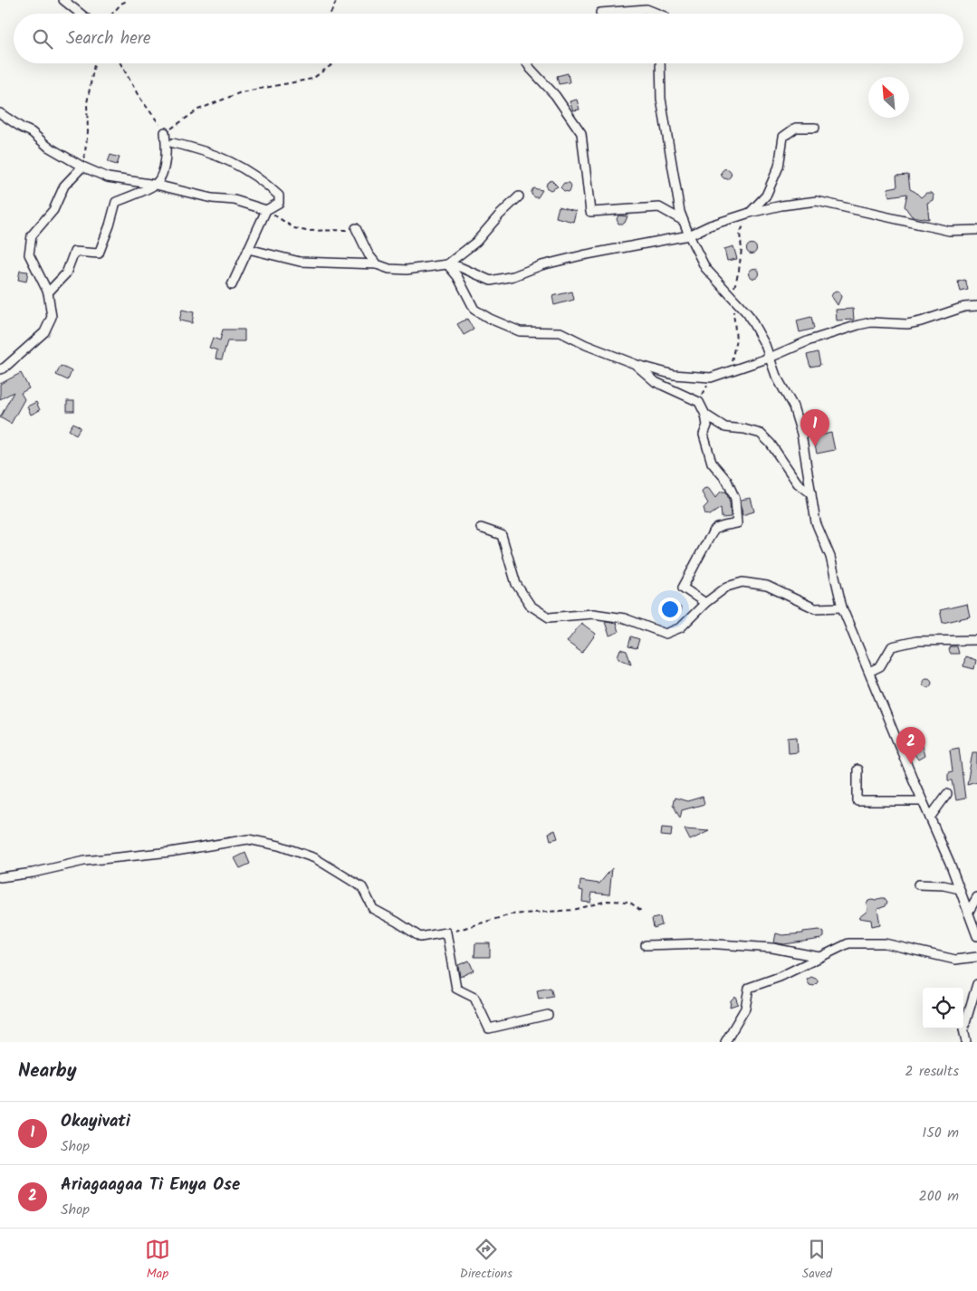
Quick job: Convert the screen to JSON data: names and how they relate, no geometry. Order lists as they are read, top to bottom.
{
  "north": "top left",
  "page": {
    "search": "Search here",
    "pins": ["1", "2"],
    "heading": ["Nearby", "2 results"],
    "list": [
      {
        "mark": "1",
        "name": "Okayivati",
        "note": "Shop",
        "value": "150 m"
      },
      {
        "mark": "2",
        "name": "Ariagaagaa Ti Enya Ose",
        "note": "Shop",
        "value": "200 m"
      }
    ],
    "nav": ["Map", "Directions", "Saved"]
  }
}
